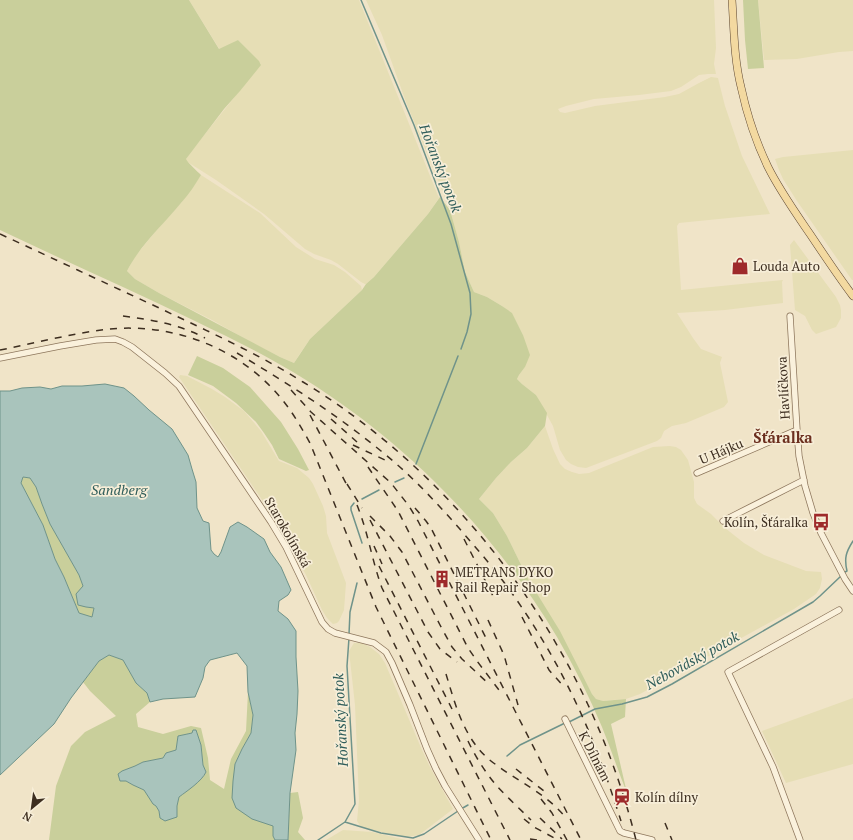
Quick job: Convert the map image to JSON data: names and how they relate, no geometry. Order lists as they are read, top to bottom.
{
  "streets": {
    "street": [
      "Havlíčkova",
      "U Hájku",
      "Starokolínská",
      "K Dílnám"
    ]
  },
  "crossings": [
    ["Havlíčkova", "U Hájku"]
  ],
  "districts": ["Šťáralka"],
  "water": ["Hořanský potok", "Sandberg", "Nebovidský potok"],
  "places": {
    "shop": ["Louda Auto"],
    "bus stop": ["Kolín, Šťáralka"],
    "building": ["METRANS DYKO Rail Repair Shop"],
    "station": ["Kolín dílny"]
  },
  "north": "bottom left"
}
